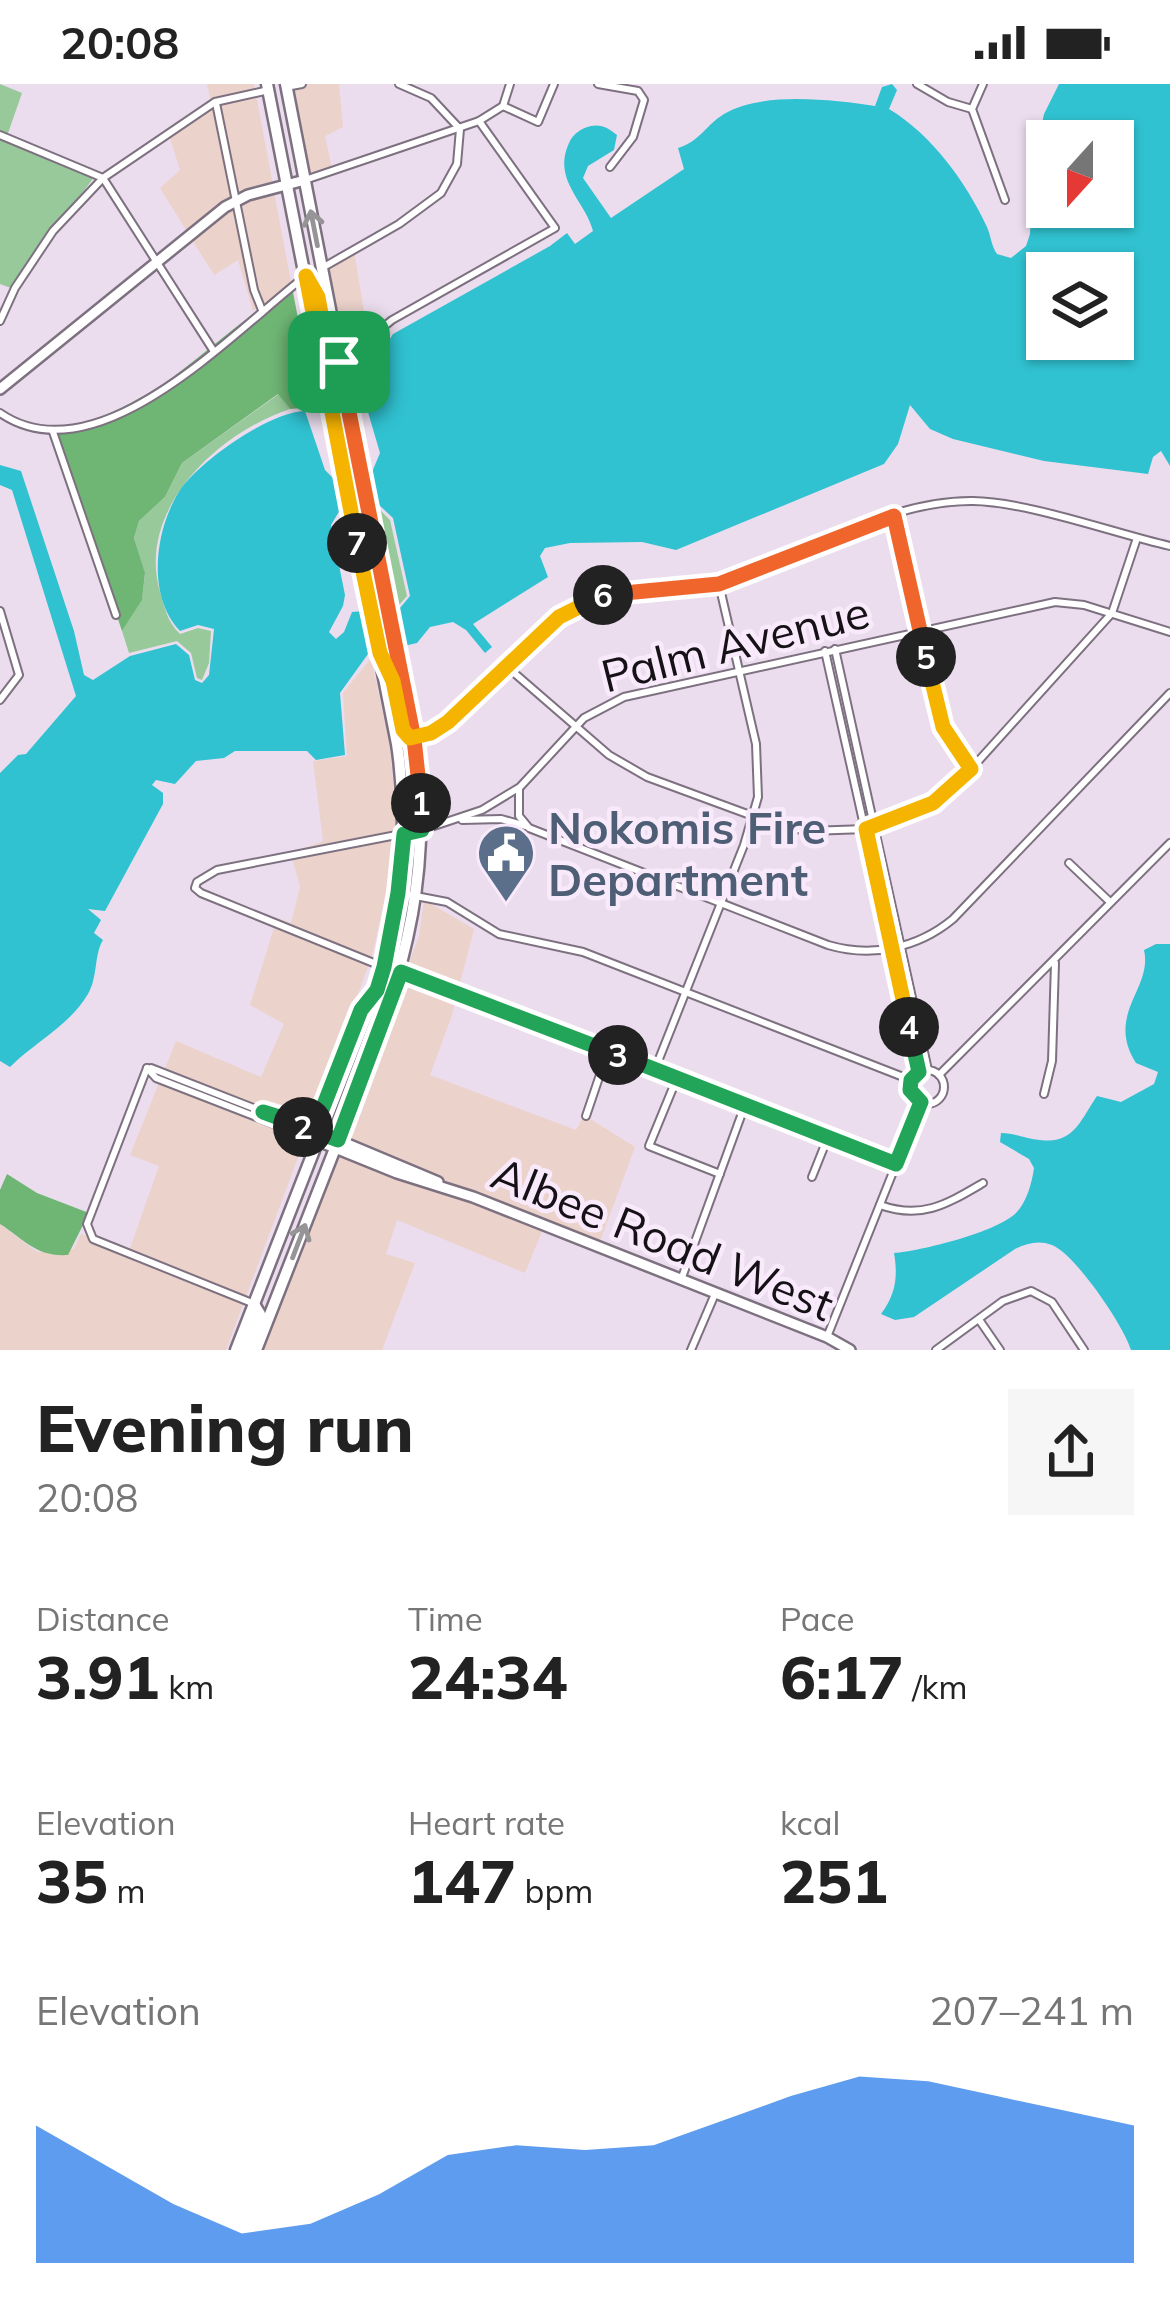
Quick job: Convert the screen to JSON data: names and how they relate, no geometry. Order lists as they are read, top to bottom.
{
  "streets": {
    "street": ["Palm Avenue", "Albee Road West"]
  },
  "places": {
    "public building": ["Nokomis Fire Department"]
  },
  "north": "bottom",
  "page": {
    "status": "20:08",
    "pins": [
      "7",
      "6",
      "5",
      "1",
      "4",
      "3",
      "2"
    ],
    "heading": ["Evening run", "20:08"],
    "stats": [
      ["Distance", "3.91 km"],
      ["Time", "24:34"],
      ["Pace", "6:17 /km"],
      ["Elevation", "35 m"],
      ["Heart rate", "147 bpm"],
      ["kcal", "251"]
    ],
    "chart": ["Elevation", "207–241 m"]
  }
}
